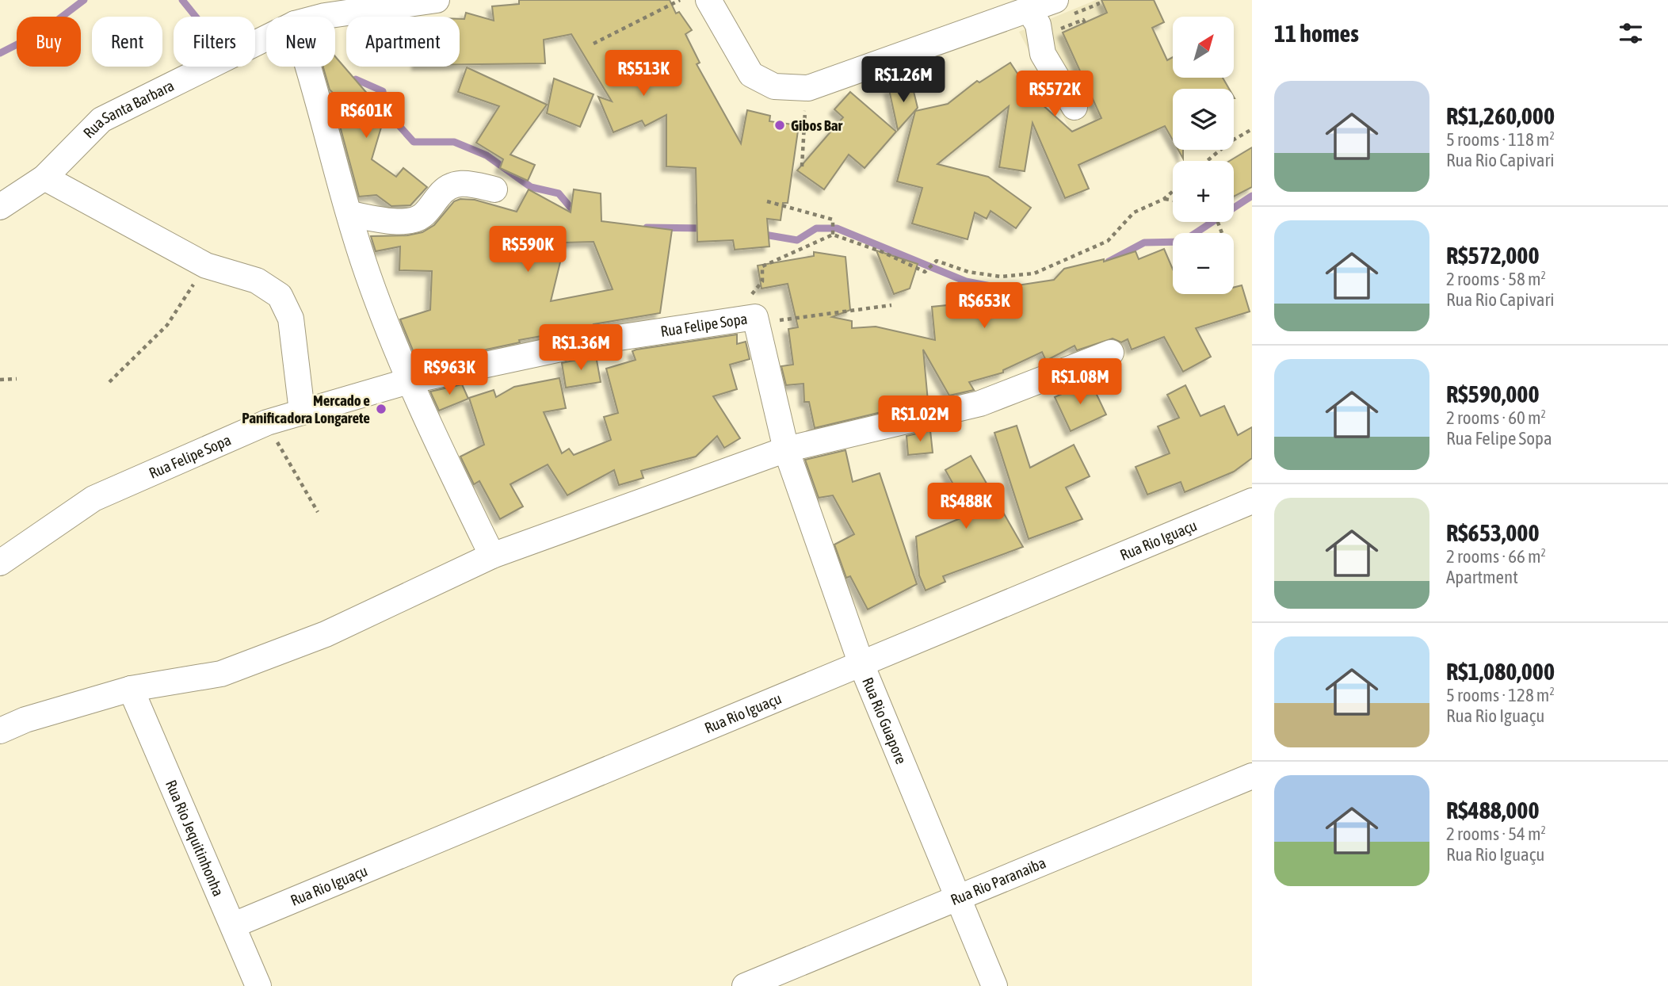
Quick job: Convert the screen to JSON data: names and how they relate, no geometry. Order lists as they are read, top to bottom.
{
  "streets": {
    "street": [
      "Rua Santa Barbara",
      "Rua Felipe Sopa",
      "Rua Rio Iguaçu",
      "Rua Rio Guapore",
      "Rua Rio Jequitinhonha",
      "Rua Rio Paranaiba"
    ]
  },
  "crossings": [
    ["Rua Felipe Sopa", "Rua Rio Guapore"],
    ["Rua Rio Iguaçu", "Rua Rio Guapore"],
    ["Rua Rio Iguaçu", "Rua Rio Jequitinhonha"],
    ["Rua Rio Guapore", "Rua Rio Paranaiba"]
  ],
  "places": ["Gibos Bar", "Mercado e Panificadora Longarete"],
  "north": "top right",
  "page": {
    "heading": "11 homes",
    "map_buttons": ["+", "−"],
    "chip": [
      "Buy",
      "Rent",
      "Filters",
      "New",
      "Apartment"
    ],
    "price": [
      "R$513K",
      "R$1.26M",
      "R$572K",
      "R$601K",
      "R$590K",
      "R$653K",
      "R$1.36M",
      "R$963K",
      "R$1.08M",
      "R$1.02M",
      "R$488K"
    ],
    "list": [
      {
        "name": "R$1,260,000",
        "note": "5 rooms · 118 m² · Rua Rio Capivari"
      },
      {
        "name": "R$572,000",
        "note": "2 rooms · 58 m² · Rua Rio Capivari"
      },
      {
        "name": "R$590,000",
        "note": "2 rooms · 60 m² · Rua Felipe Sopa"
      },
      {
        "name": "R$653,000",
        "note": "2 rooms · 66 m² · Apartment"
      },
      {
        "name": "R$1,080,000",
        "note": "5 rooms · 128 m² · Rua Rio Iguaçu"
      },
      {
        "name": "R$488,000",
        "note": "2 rooms · 54 m² · Rua Rio Iguaçu"
      }
    ]
  }
}
